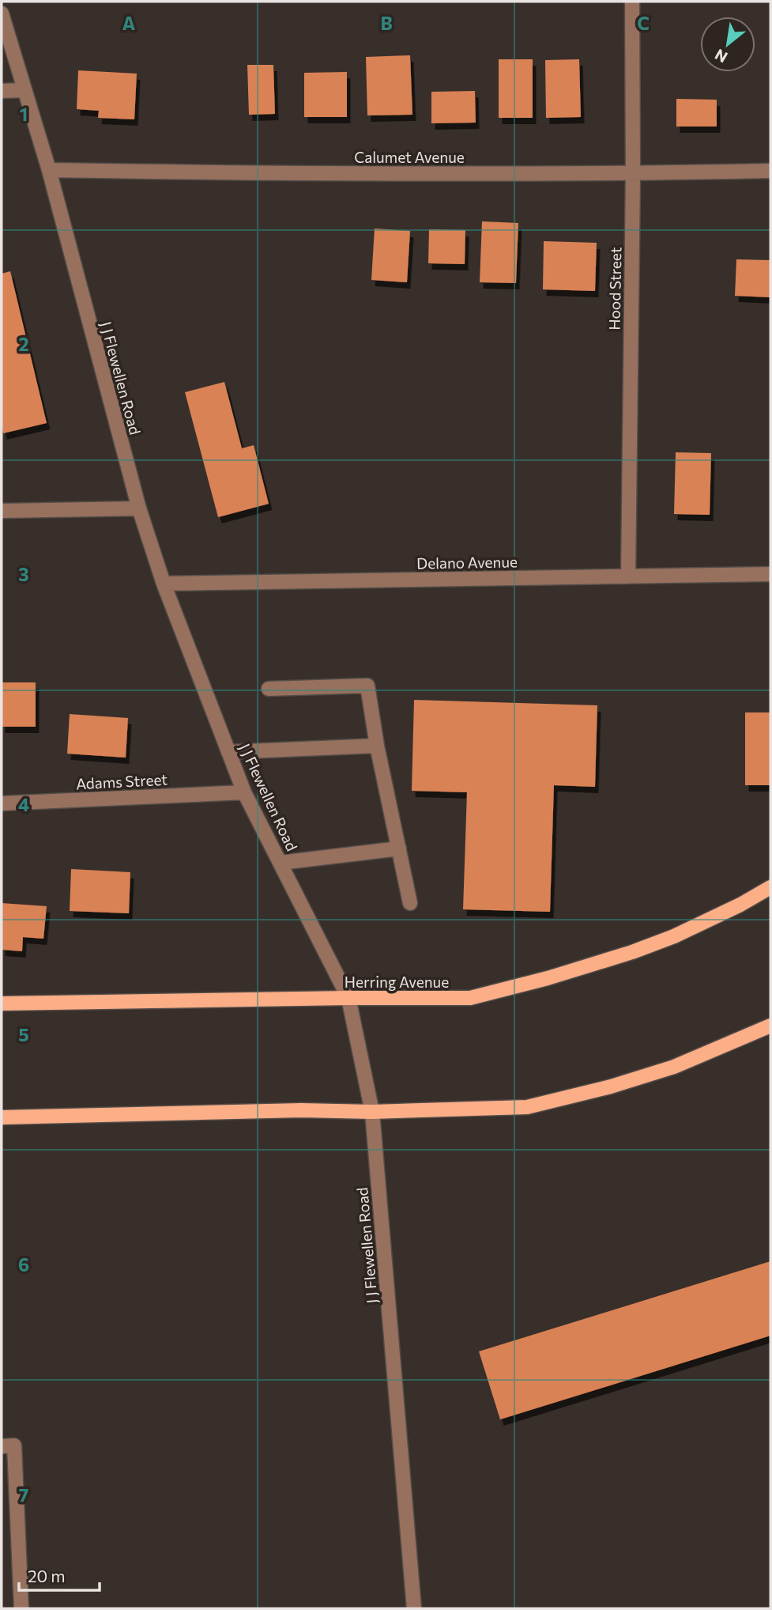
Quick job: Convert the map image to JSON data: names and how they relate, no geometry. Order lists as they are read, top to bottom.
{
  "streets": {
    "main road": ["Herring Avenue"],
    "street": [
      "Calumet Avenue",
      "Hood Street",
      "J J Flewellen Road",
      "Delano Avenue",
      "Adams Street"
    ]
  },
  "crossings": [
    ["Calumet Avenue", "Hood Street"],
    ["Calumet Avenue", "J J Flewellen Road"],
    ["Hood Street", "Delano Avenue"],
    ["J J Flewellen Road", "Delano Avenue"],
    ["J J Flewellen Road", "Adams Street"],
    ["J J Flewellen Road", "Herring Avenue"]
  ],
  "scale_bar": "20 m",
  "north": "bottom left",
  "grid": {
    "columns": ["A", "B", "C"],
    "rows": [
      "1",
      "2",
      "3",
      "4",
      "5",
      "6",
      "7"
    ]
  }
}
